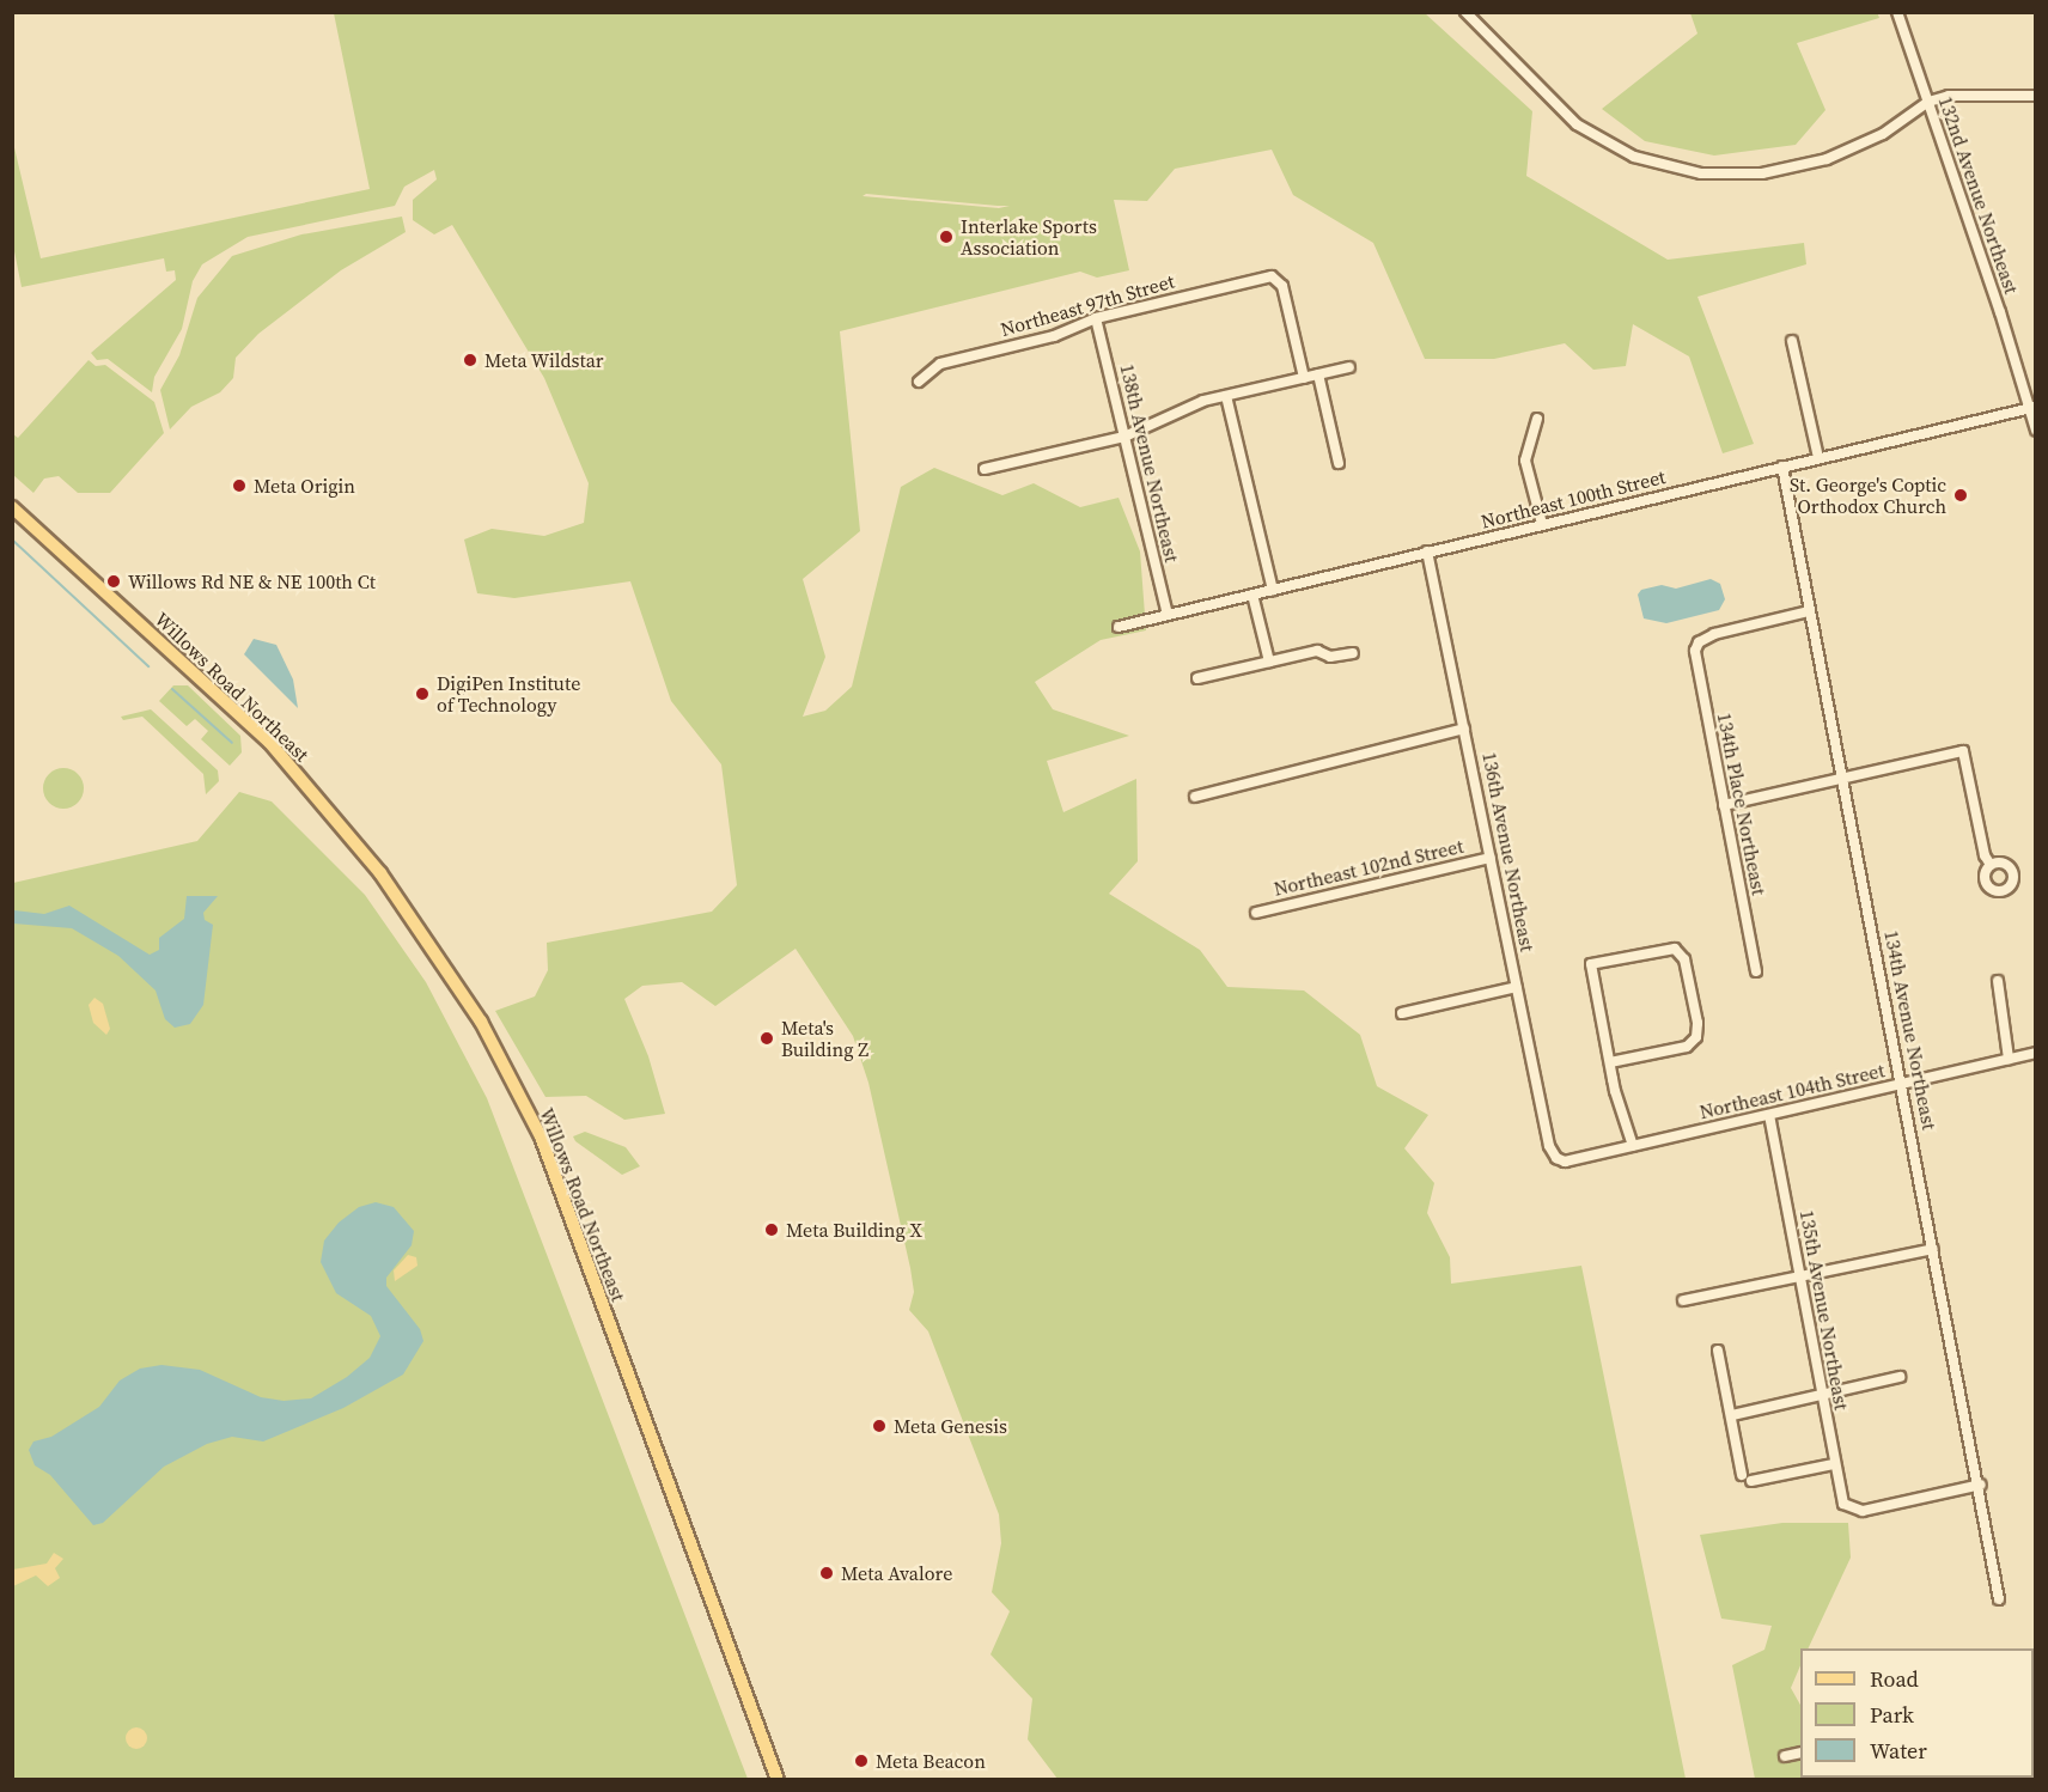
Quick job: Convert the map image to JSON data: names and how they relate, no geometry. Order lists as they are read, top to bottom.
{
  "streets": {
    "main road": ["Willows Road Northeast"],
    "street": [
      "132nd Avenue Northeast",
      "Northeast 97th Street",
      "138th Avenue Northeast",
      "Northeast 100th Street",
      "134th Place Northeast",
      "136th Avenue Northeast",
      "Northeast 102nd Street",
      "134th Avenue Northeast",
      "Northeast 104th Street",
      "135th Avenue Northeast"
    ]
  },
  "crossings": [
    ["132nd Avenue Northeast", "Northeast 100th Street"],
    ["Northeast 97th Street", "138th Avenue Northeast"],
    ["138th Avenue Northeast", "Northeast 100th Street"],
    ["Northeast 100th Street", "136th Avenue Northeast"],
    ["Northeast 100th Street", "134th Avenue Northeast"],
    ["134th Place Northeast", "134th Avenue Northeast"],
    ["136th Avenue Northeast", "Northeast 102nd Street"],
    ["136th Avenue Northeast", "Northeast 104th Street"],
    ["134th Avenue Northeast", "Northeast 104th Street"],
    ["134th Avenue Northeast", "135th Avenue Northeast"],
    ["Northeast 104th Street", "135th Avenue Northeast"]
  ],
  "places": [
    "Interlake Sports Association",
    "Meta Wildstar",
    "Meta Origin",
    "St. George's Coptic Orthodox Church",
    "Willows Rd NE & NE 100th Ct",
    "DigiPen Institute of Technology",
    "Meta's Building Z",
    "Meta Building X",
    "Meta Genesis",
    "Meta Avalore",
    "Meta Beacon"
  ],
  "legend": ["Road", "Park", "Water"]
}
